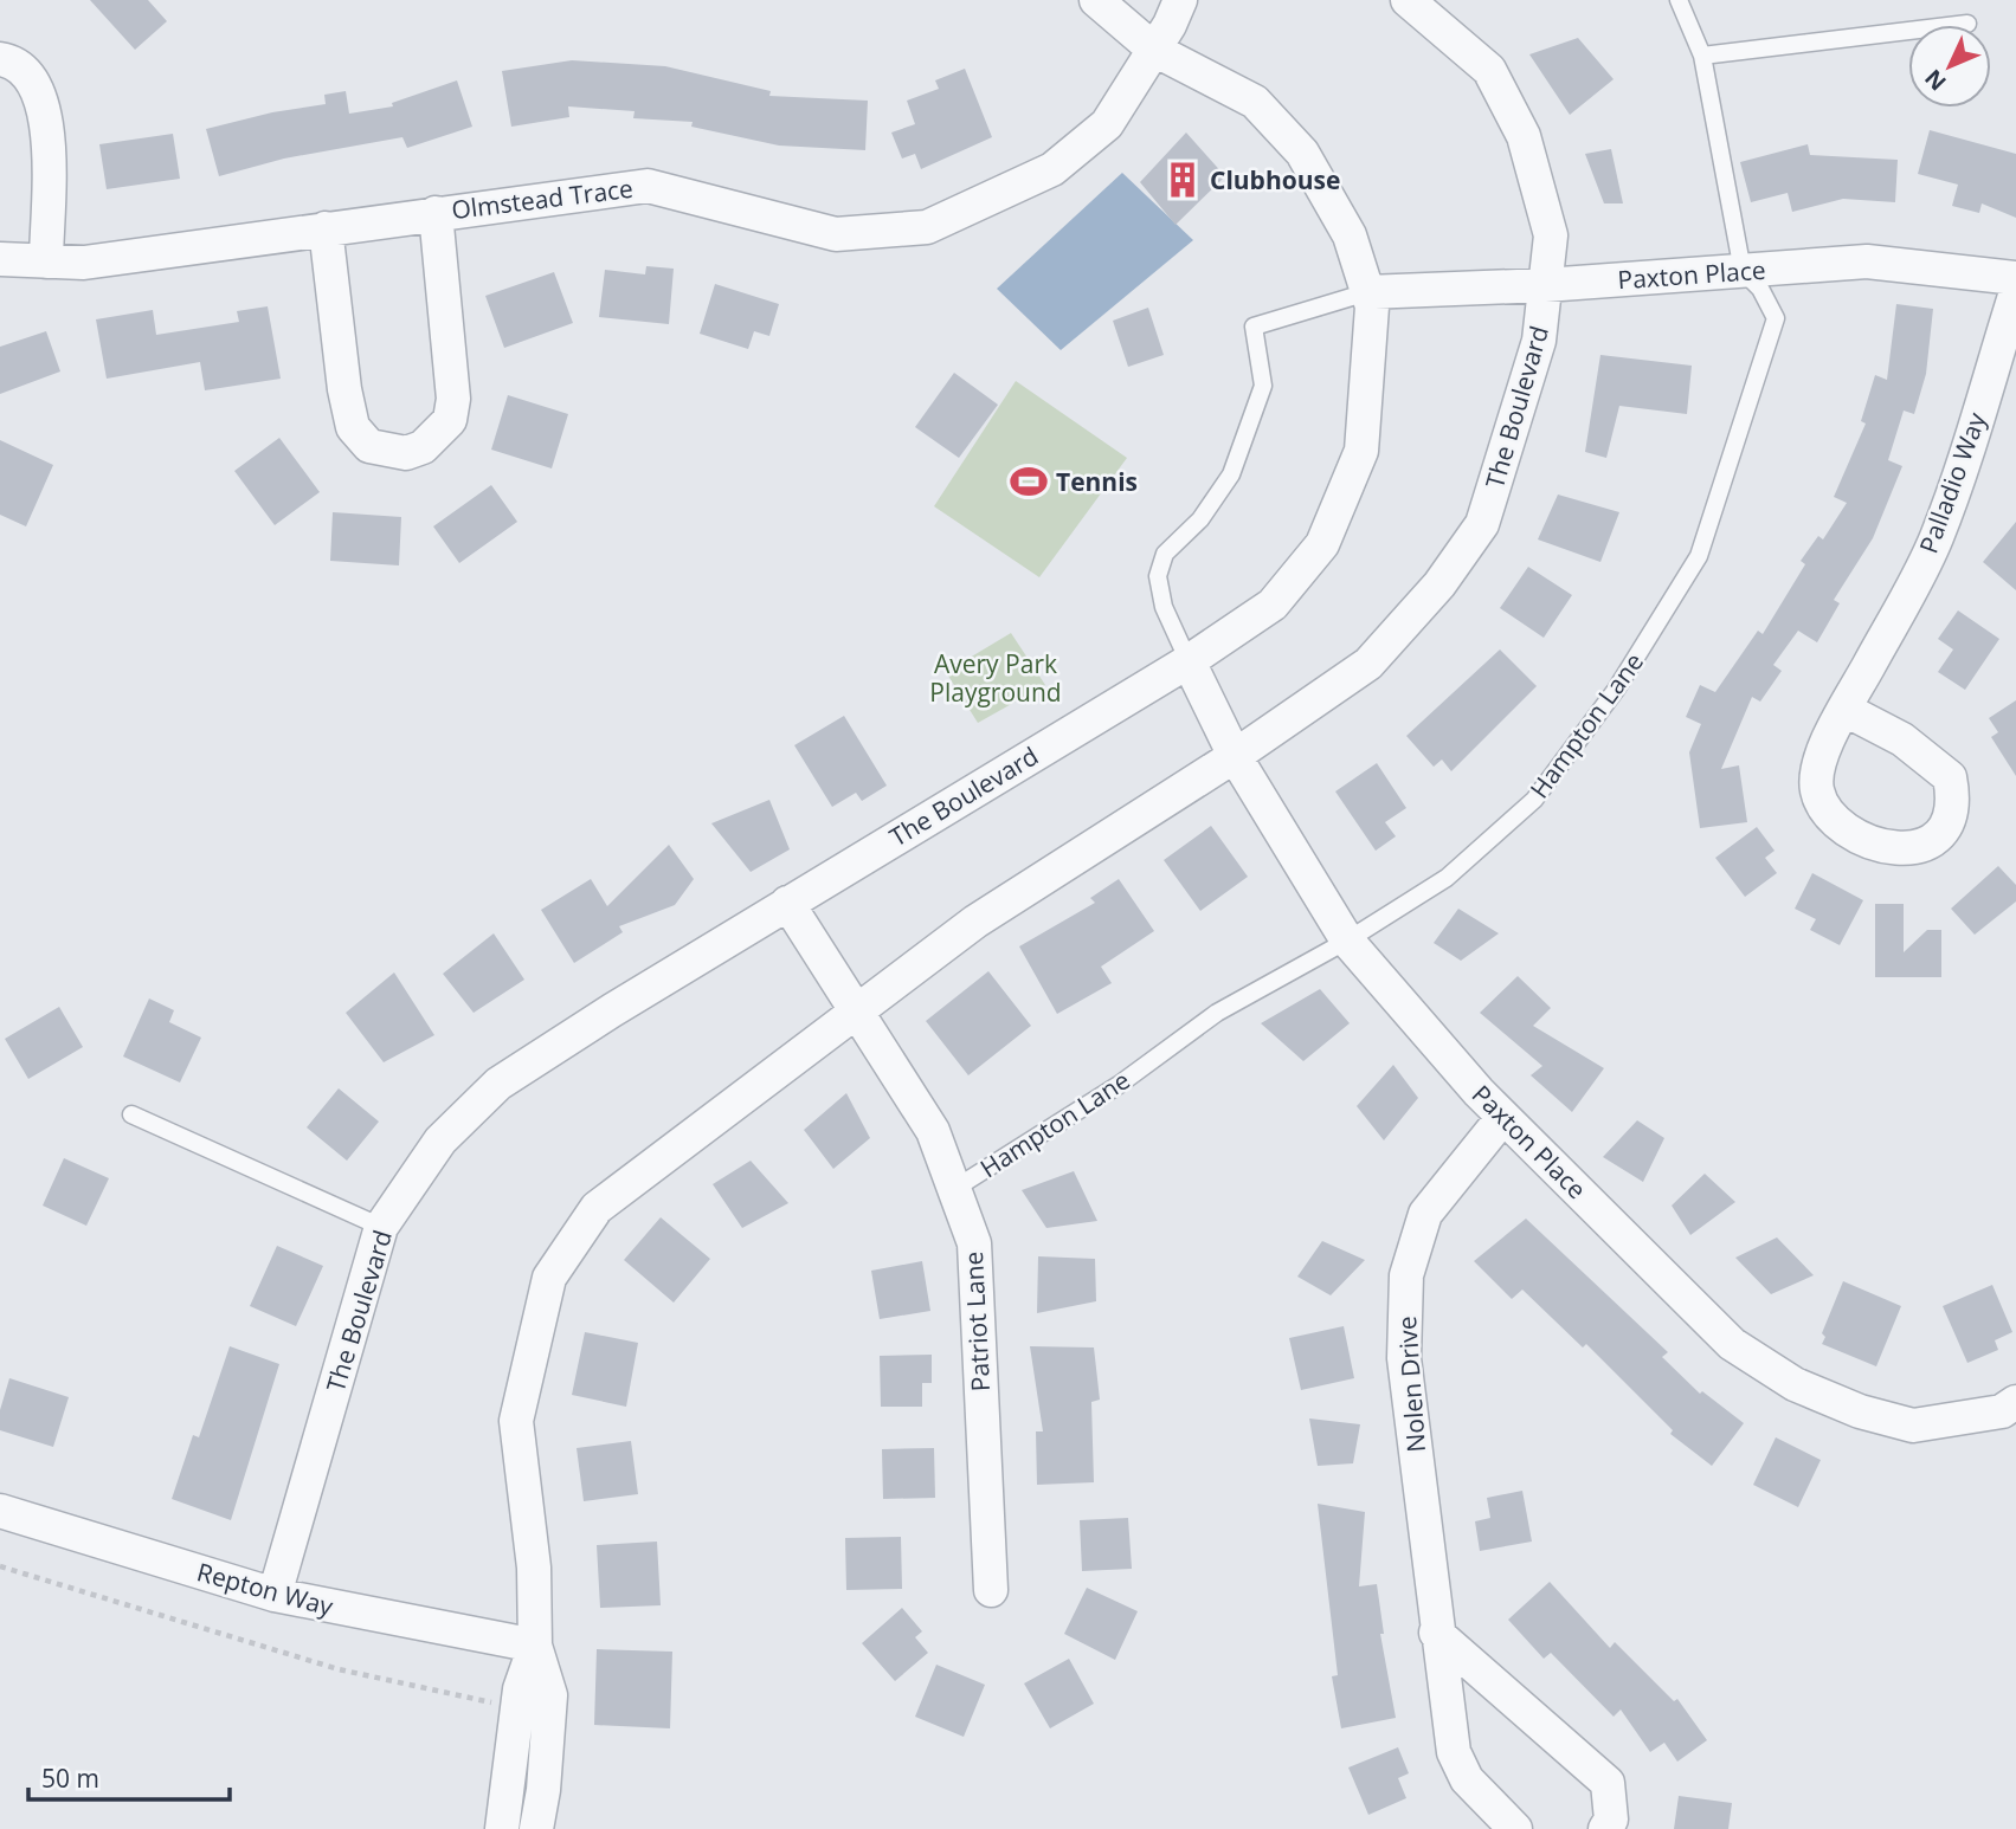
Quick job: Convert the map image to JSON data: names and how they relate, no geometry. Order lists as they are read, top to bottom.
{
  "streets": {
    "street": [
      "Olmstead Trace",
      "Paxton Place",
      "The Boulevard",
      "Palladio Way",
      "Patriot Lane",
      "Nolen Drive",
      "Repton Way"
    ],
    "lane": ["Hampton Lane"]
  },
  "crossings": [
    ["Olmstead Trace", "The Boulevard"],
    ["Paxton Place", "The Boulevard"],
    ["Paxton Place", "Hampton Lane"],
    ["Paxton Place", "Nolen Drive"],
    ["The Boulevard", "Patriot Lane"],
    ["The Boulevard", "Repton Way"],
    ["Hampton Lane", "Patriot Lane"]
  ],
  "parks": ["Avery Park Playground"],
  "places": {
    "building": ["Clubhouse"],
    "sports": ["Tennis"]
  },
  "scale_bar": "50 m",
  "north": "bottom left"
}
